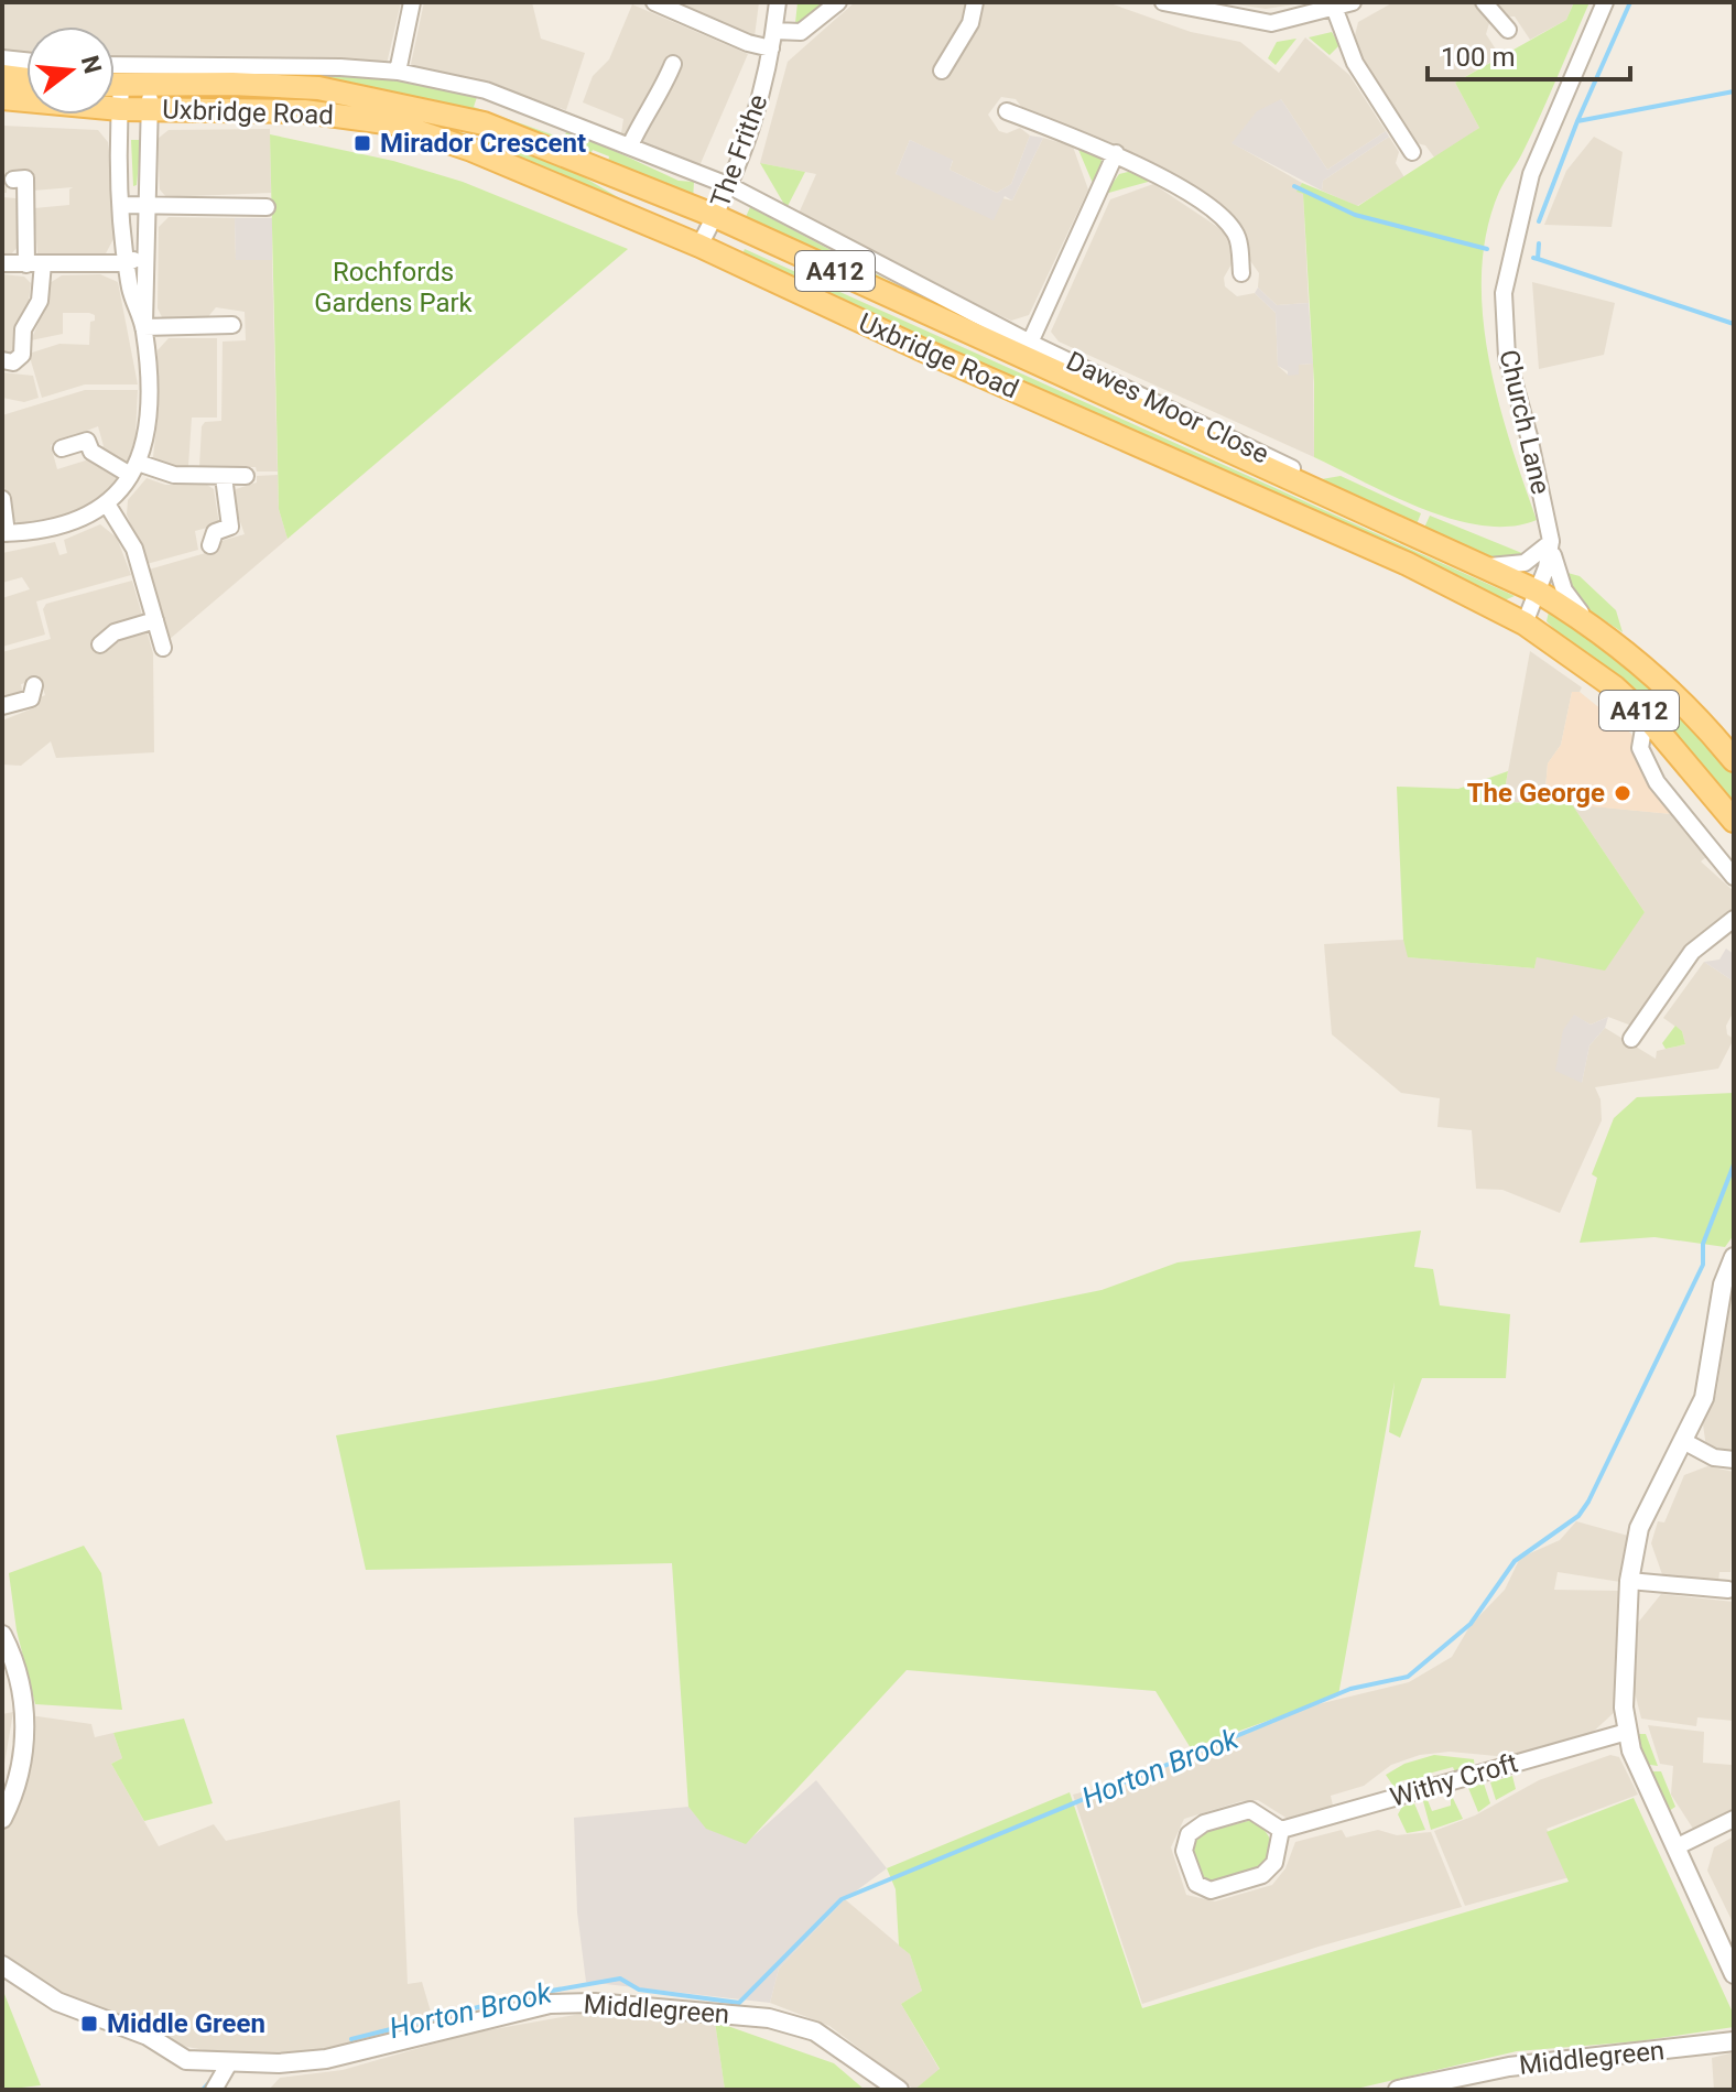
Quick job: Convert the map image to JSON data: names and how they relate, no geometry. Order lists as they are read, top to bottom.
{
  "streets": {
    "main road": ["Uxbridge Road", "A412"],
    "street": [
      "The Frithe",
      "Dawes Moor Close",
      "Church Lane",
      "Withy Croft",
      "Middlegreen"
    ]
  },
  "crossings": [
    ["Uxbridge Road", "The Frithe"],
    ["Uxbridge Road", "Dawes Moor Close"],
    ["Uxbridge Road", "Church Lane"],
    ["The Frithe", "Dawes Moor Close"]
  ],
  "water": ["Horton Brook"],
  "parks": ["Rochfords Gardens Park"],
  "places": {
    "transit": ["Mirador Crescent", "Middle Green"],
    "other": ["The George"]
  },
  "scale_bar": "100 m",
  "north": "right"
}
